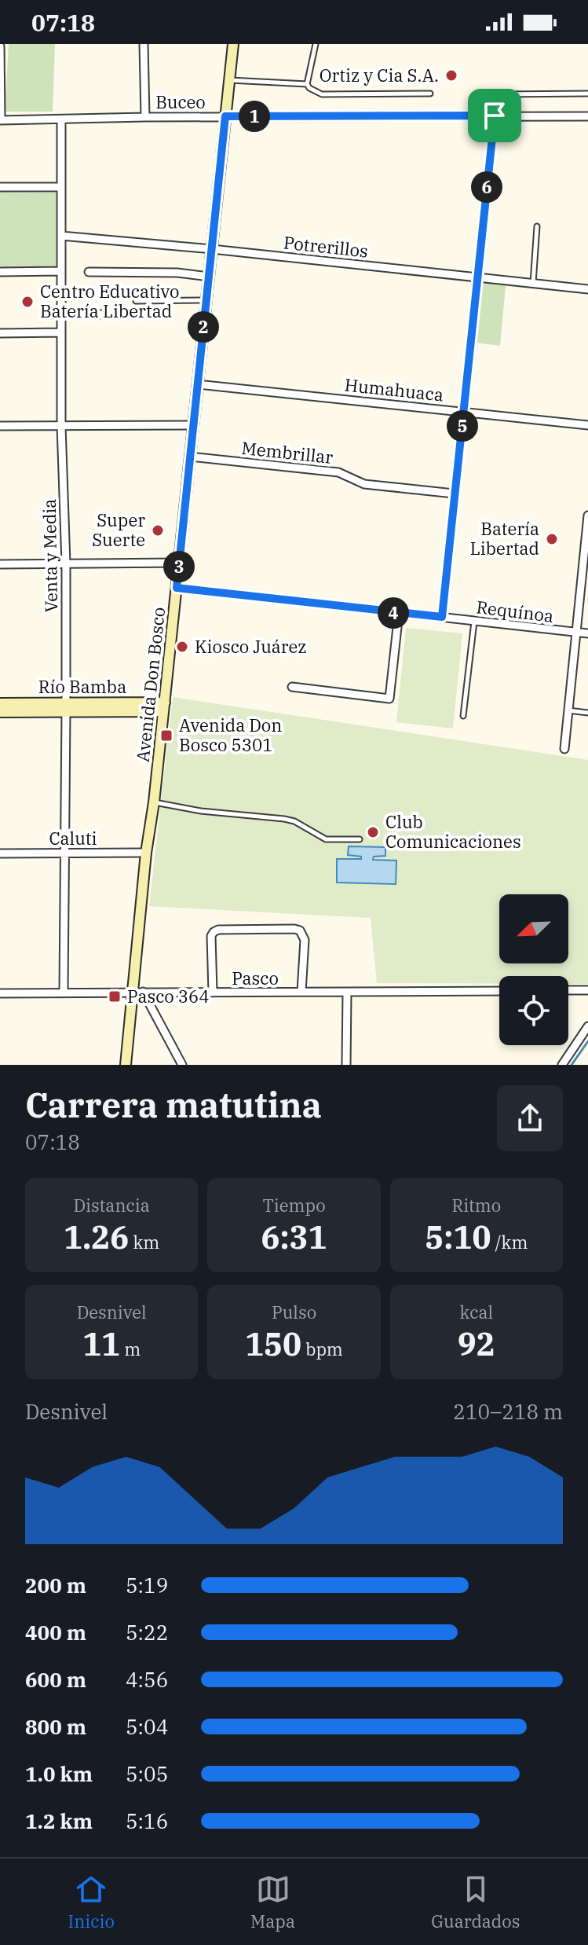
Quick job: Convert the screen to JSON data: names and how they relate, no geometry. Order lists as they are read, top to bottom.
{
  "streets": {
    "main road": ["Avenida Don Bosco", "Río Bamba"],
    "street": [
      "Buceo",
      "Potrerillos",
      "Humahuaca",
      "Membrillar",
      "Venta y Media",
      "Requínoa",
      "Caluti",
      "Pasco"
    ]
  },
  "crossings": [
    ["Buceo", "Venta y Media"],
    ["Buceo", "Avenida Don Bosco"],
    ["Potrerillos", "Venta y Media"],
    ["Potrerillos", "Avenida Don Bosco"],
    ["Humahuaca", "Avenida Don Bosco"],
    ["Membrillar", "Avenida Don Bosco"],
    ["Venta y Media", "Río Bamba"],
    ["Venta y Media", "Caluti"],
    ["Venta y Media", "Pasco"],
    ["Requínoa", "Avenida Don Bosco"],
    ["Avenida Don Bosco", "Río Bamba"],
    ["Avenida Don Bosco", "Caluti"],
    ["Avenida Don Bosco", "Pasco"]
  ],
  "places": {
    "other": [
      "Ortiz y Cia S.A.",
      "Centro Educativo Batería Libertad",
      "Super Suerte",
      "Batería Libertad",
      "Kiosco Juárez",
      "Club Comunicaciones"
    ],
    "transit": ["Avenida Don Bosco 5301", "Pasco 364"]
  },
  "north": "bottom left",
  "page": {
    "status": "07:18",
    "pins": [
      "1",
      "6",
      "2",
      "5",
      "3",
      "4"
    ],
    "heading": ["Carrera matutina", "07:18"],
    "stats": [
      ["Distancia", "1.26 km"],
      ["Tiempo", "6:31"],
      ["Ritmo", "5:10 /km"],
      ["Desnivel", "11 m"],
      ["Pulso", "150 bpm"],
      ["kcal", "92"]
    ],
    "chart": ["Desnivel", "210–218 m"],
    "list": [
      {
        "name": "200 m",
        "note": "5:19"
      },
      {
        "name": "400 m",
        "note": "5:22"
      },
      {
        "name": "600 m",
        "note": "4:56"
      },
      {
        "name": "800 m",
        "note": "5:04"
      },
      {
        "name": "1.0 km",
        "note": "5:05"
      },
      {
        "name": "1.2 km",
        "note": "5:16"
      }
    ],
    "tabs": ["Inicio", "Mapa", "Guardados"]
  }
}
